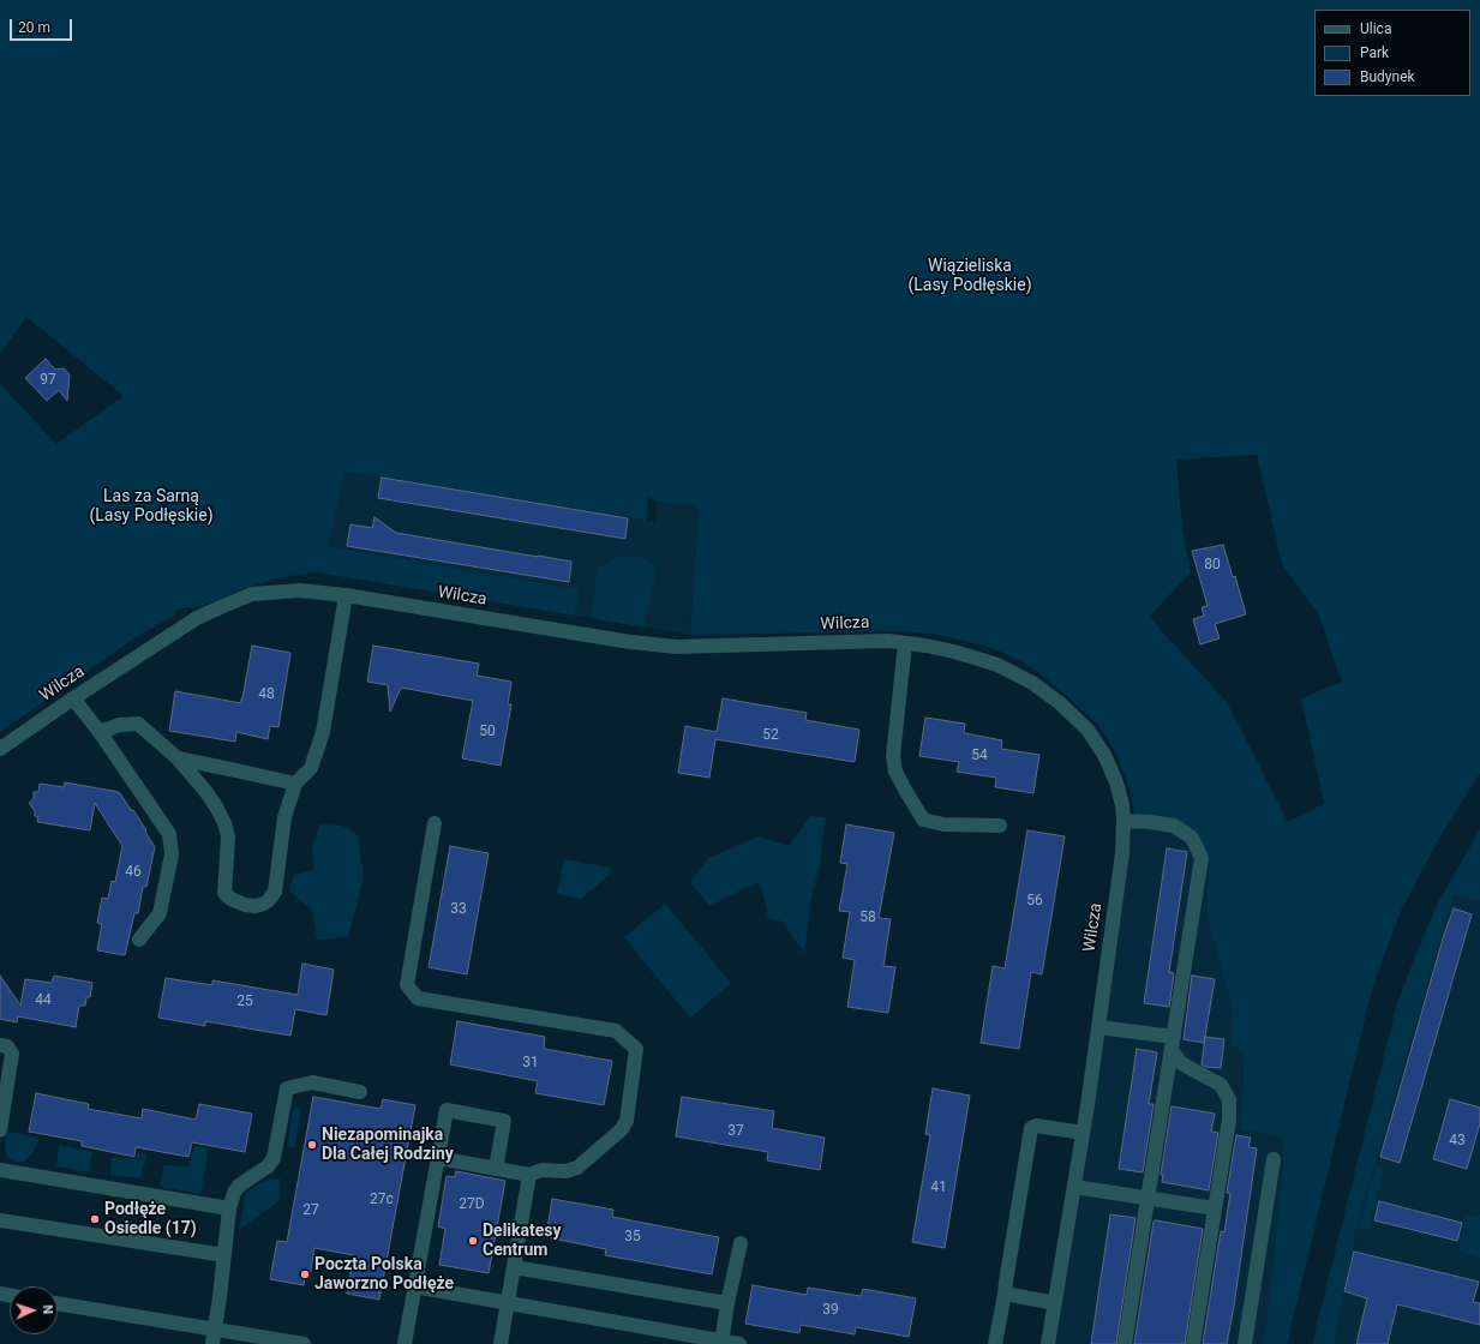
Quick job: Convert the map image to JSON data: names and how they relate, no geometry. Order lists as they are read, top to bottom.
{
  "streets": {
    "street": ["Wilcza"]
  },
  "parks": ["Wiązieliska (Lasy Podłęskie)", "Las za Sarną (Lasy Podłęskie)"],
  "places": [
    "Niezapominajka Dla Całej Rodziny",
    "Podłęże Osiedle (17)",
    "Delikatesy Centrum",
    "Poczta Polska Jaworzno Podłęże"
  ],
  "house_numbers": [
    "97",
    "80",
    "48",
    "50",
    "52",
    "54",
    "46",
    "56",
    "33",
    "58",
    "44",
    "25",
    "31",
    "37",
    "43",
    "41",
    "27c",
    "27D",
    "27",
    "35",
    "39"
  ],
  "legend": ["Ulica", "Park", "Budynek"],
  "scale_bar": "20 m",
  "north": "right"
}
